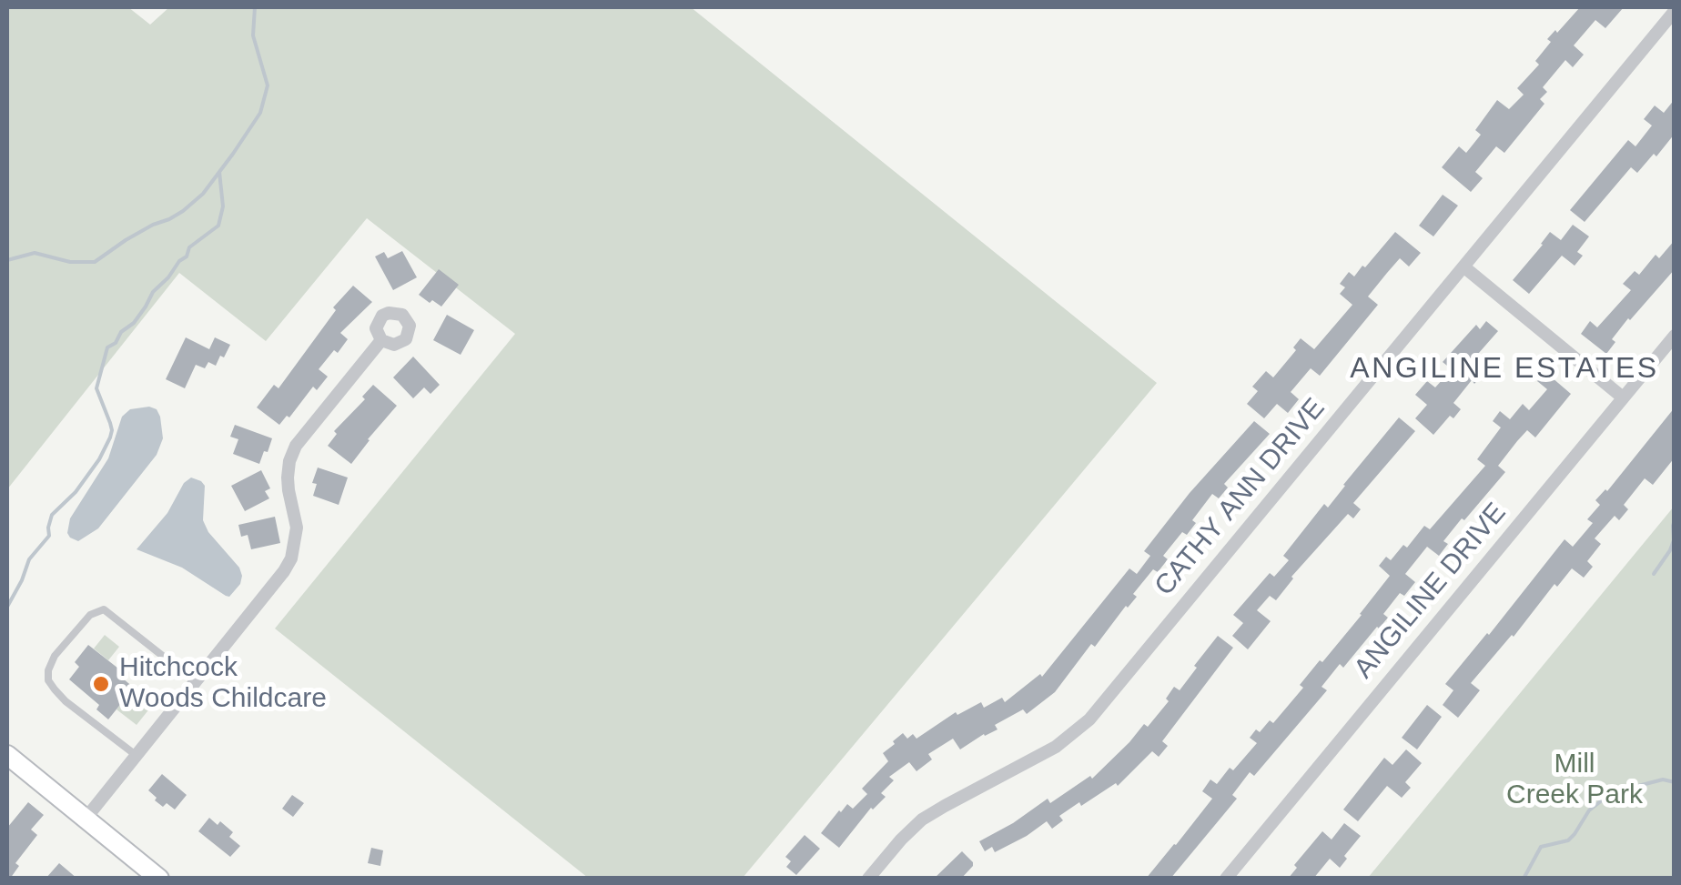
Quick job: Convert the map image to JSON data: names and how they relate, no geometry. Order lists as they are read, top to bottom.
{
  "streets": {
    "street": ["CATHY ANN DRIVE", "ANGILINE DRIVE"]
  },
  "districts": ["ANGILINE ESTATES"],
  "parks": ["Mill Creek Park"],
  "places": ["Hitchcock Woods Childcare"]
}
